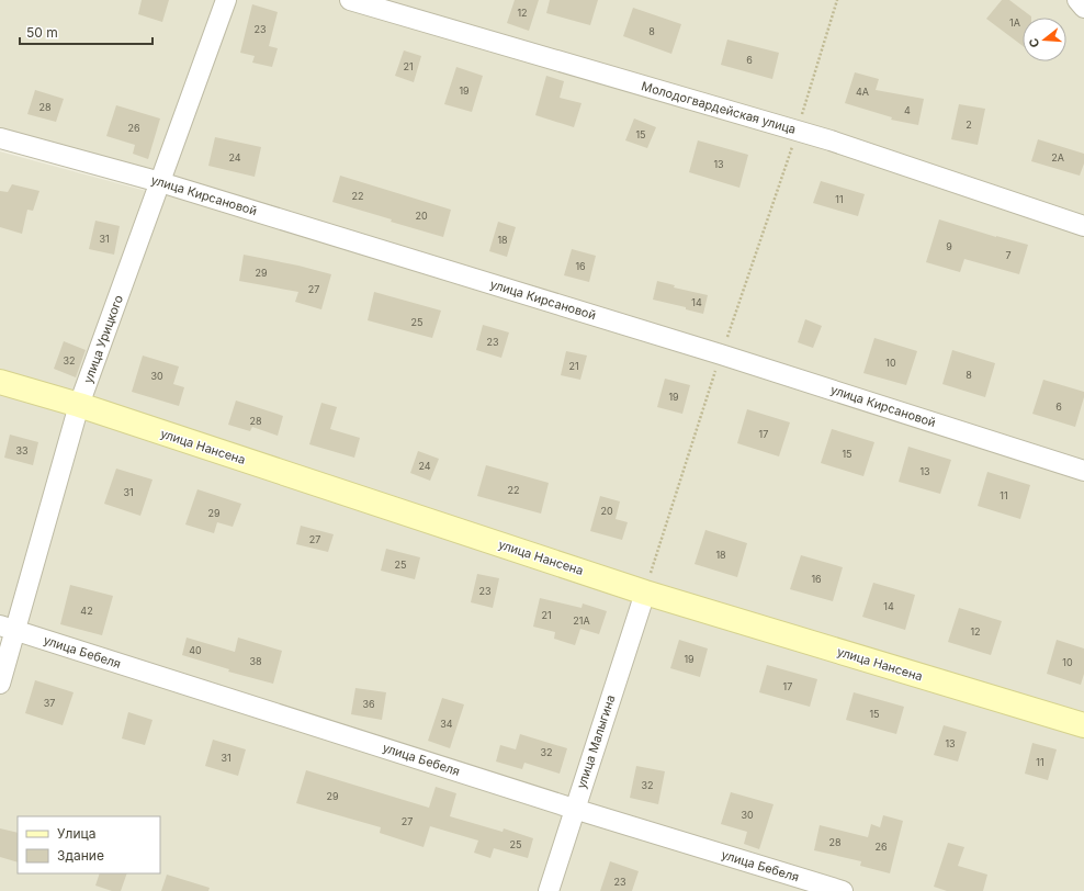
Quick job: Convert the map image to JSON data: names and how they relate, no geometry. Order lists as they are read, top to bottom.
{
  "streets": {
    "main road": ["улица Нансена"],
    "street": [
      "Молодогвардейская улица",
      "улица Кирсановой",
      "улица Урицкого",
      "улица Бебеля",
      "улица Малыгина"
    ]
  },
  "crossings": [
    ["улица Кирсановой", "улица Урицкого"],
    ["улица Урицкого", "улица Нансена"],
    ["улица Урицкого", "улица Бебеля"],
    ["улица Нансена", "улица Малыгина"],
    ["улица Бебеля", "улица Малыгина"]
  ],
  "house_numbers": [
    "12",
    "1А",
    "23",
    "8",
    "6",
    "21",
    "19",
    "4А",
    "28",
    "4",
    "2",
    "26",
    "15",
    "24",
    "2А",
    "13",
    "22",
    "11",
    "20",
    "31",
    "18",
    "9",
    "7",
    "16",
    "29",
    "27",
    "14",
    "25",
    "23",
    "32",
    "10",
    "21",
    "8",
    "30",
    "19",
    "6",
    "28",
    "17",
    "33",
    "15",
    "24",
    "13",
    "22",
    "31",
    "11",
    "20",
    "29",
    "27",
    "18",
    "25",
    "16",
    "23",
    "14",
    "42",
    "21",
    "21А",
    "12",
    "40",
    "19",
    "38",
    "10",
    "17",
    "37",
    "36",
    "15",
    "34",
    "13",
    "32",
    "31",
    "11",
    "32",
    "29",
    "30",
    "27",
    "28",
    "25",
    "26",
    "23"
  ],
  "legend": ["Улица", "Здание"],
  "scale_bar": "50 m",
  "north": "left"
}
